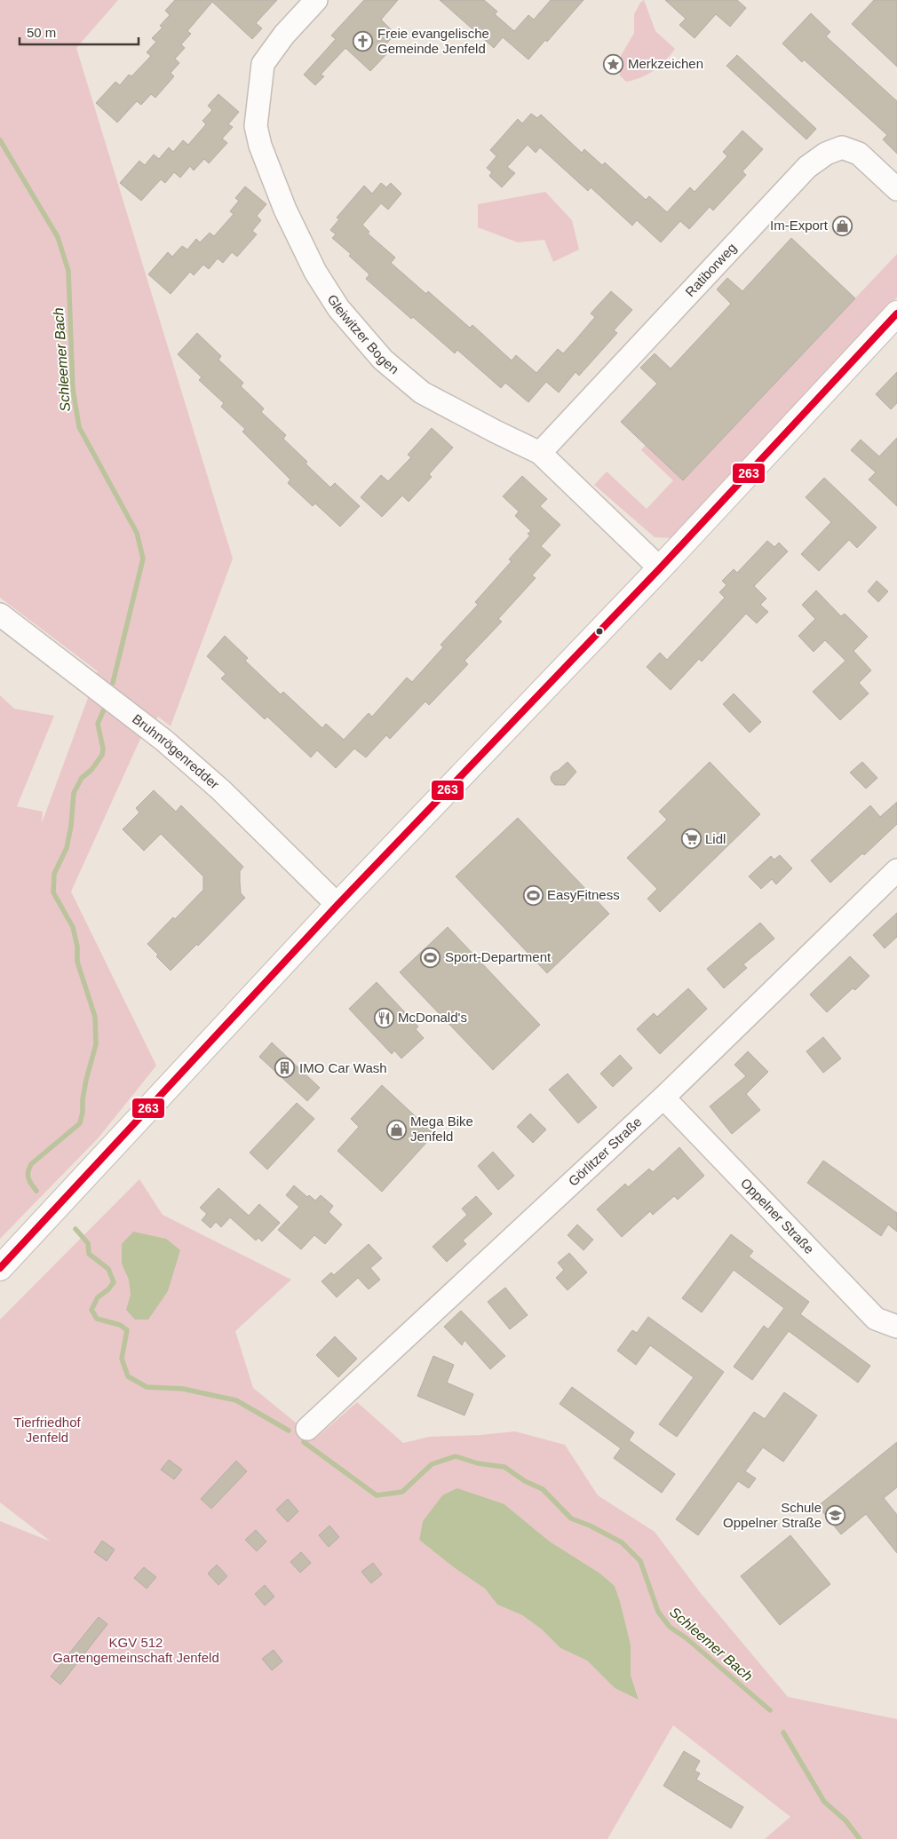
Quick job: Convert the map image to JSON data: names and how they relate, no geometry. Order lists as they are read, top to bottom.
{
  "streets": {
    "street": [
      "Ratiborweg",
      "Gleiwitzer Bogen",
      "Bruhnrögenredder",
      "Görlitzer Straße",
      "Oppelner Straße"
    ]
  },
  "crossings": [
    ["Ratiborweg", "Gleiwitzer Bogen"],
    ["Görlitzer Straße", "Oppelner Straße"]
  ],
  "water": ["Schleemer Bach"],
  "parks": ["Tierfriedhof Jenfeld", "KGV 512 Gartengemeinschaft Jenfeld"],
  "places": {
    "church": ["Freie evangelische Gemeinde Jenfeld"],
    "place": ["Merkzeichen"],
    "shop": ["Im-Export", "Mega Bike Jenfeld"],
    "supermarket": ["Lidl"],
    "sports": ["EasyFitness", "Sport-Department"],
    "restaurant": ["McDonald's"],
    "building": ["IMO Car Wash"],
    "school or university": ["Schule Oppelner Straße"]
  },
  "lines": ["transit line 263"],
  "scale_bar": "50 m"
}
